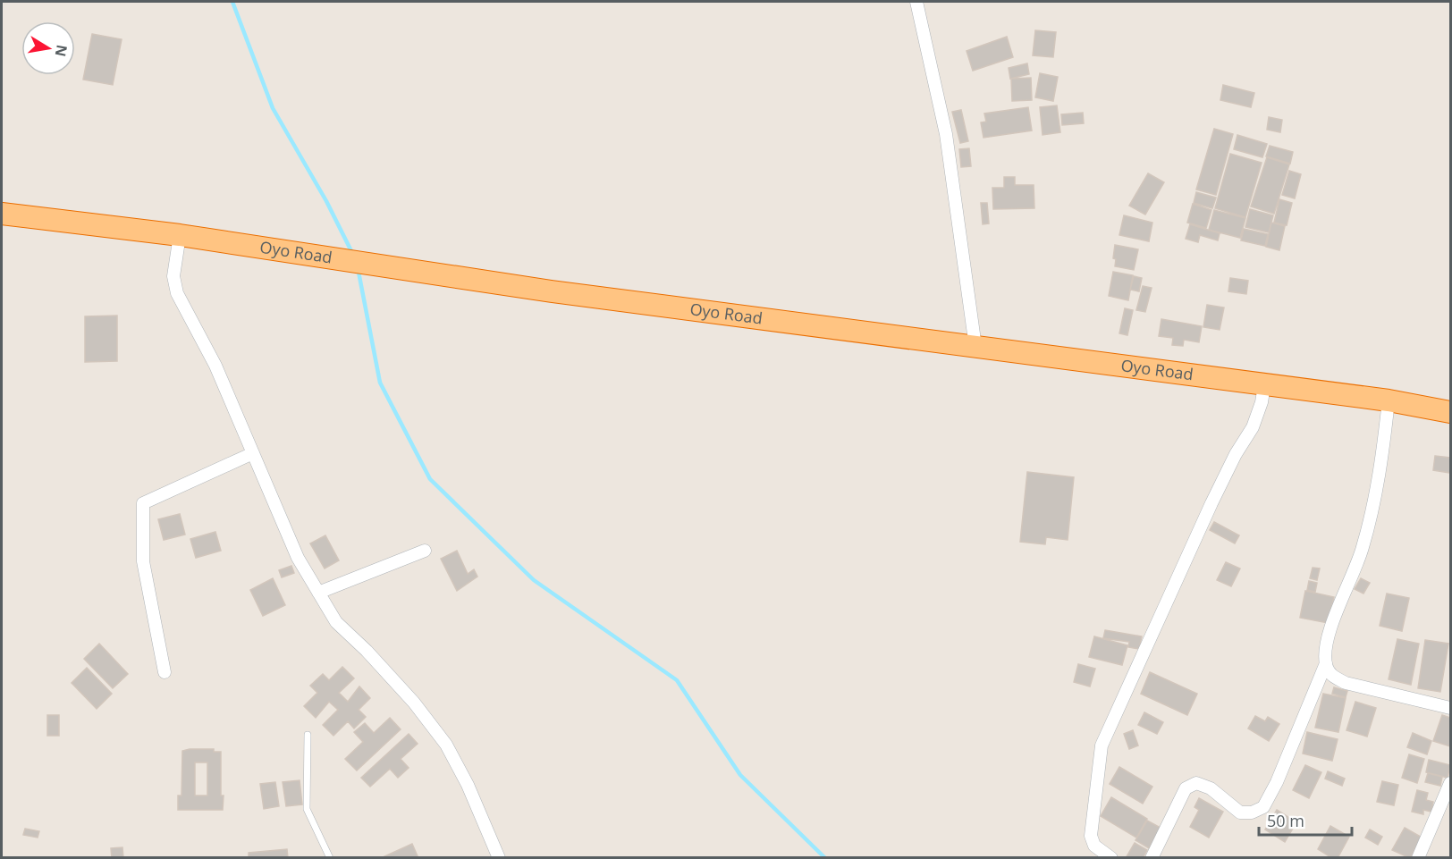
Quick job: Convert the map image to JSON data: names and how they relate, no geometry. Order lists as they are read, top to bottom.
{
  "streets": {
    "highway": ["Oyo Road"]
  },
  "scale_bar": "50 m",
  "north": "right"
}
